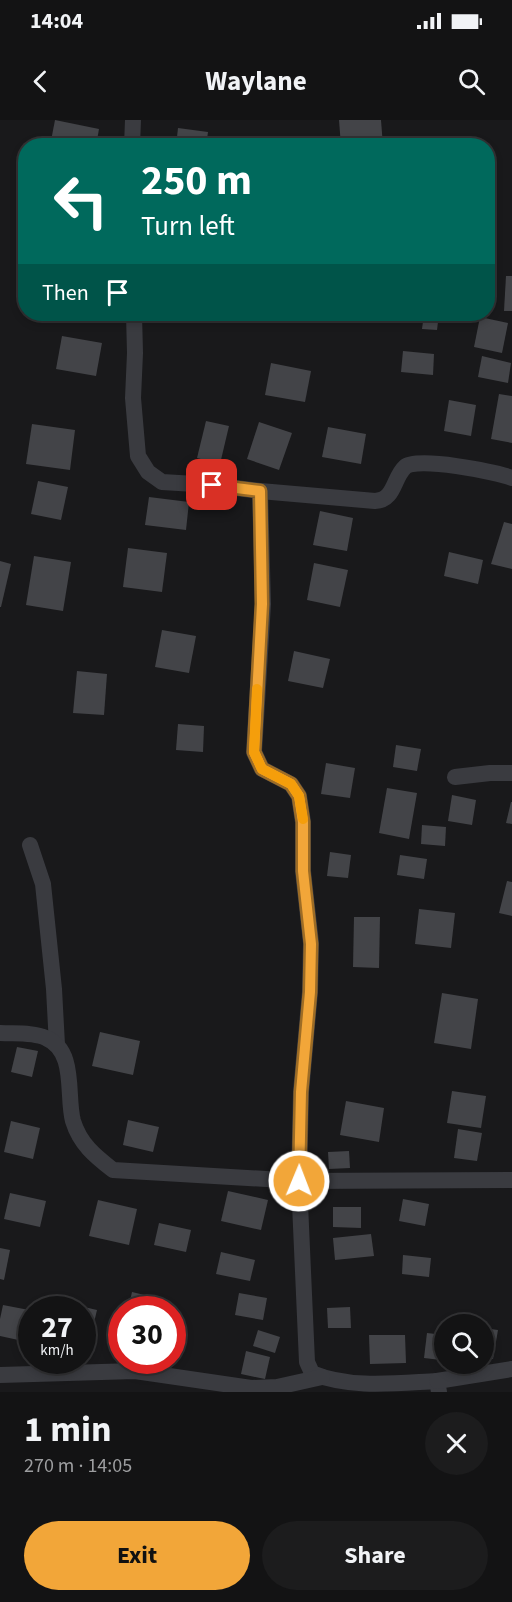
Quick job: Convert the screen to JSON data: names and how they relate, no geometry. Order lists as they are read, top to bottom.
{
  "page": {
    "status": "14:04",
    "header": "Waylane",
    "turn": ["250 m", "Turn left"],
    "then": "Then",
    "speed": "27 km/h",
    "limit": "30",
    "heading": ["1 min", "270 m · 14:05"],
    "buttons": ["Exit", "Share"]
  }
}
